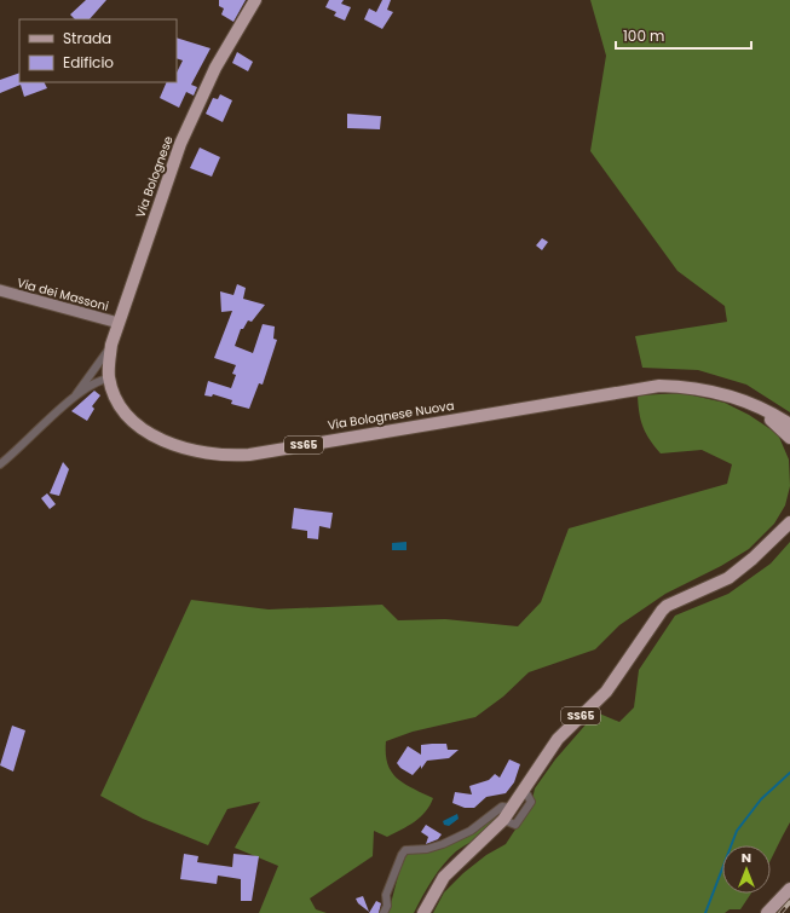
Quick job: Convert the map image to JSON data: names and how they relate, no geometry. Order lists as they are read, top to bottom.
{
  "streets": {
    "main road": ["Via Bolognese", "Via Bolognese Nuova", "SS65"],
    "street": ["Via dei Massoni"]
  },
  "crossings": [
    ["Via Bolognese", "Via dei Massoni"],
    ["Via Bolognese", "Via Bolognese Nuova"]
  ],
  "legend": ["Strada", "Edificio"],
  "scale_bar": "100 m",
  "north": "top"
}
